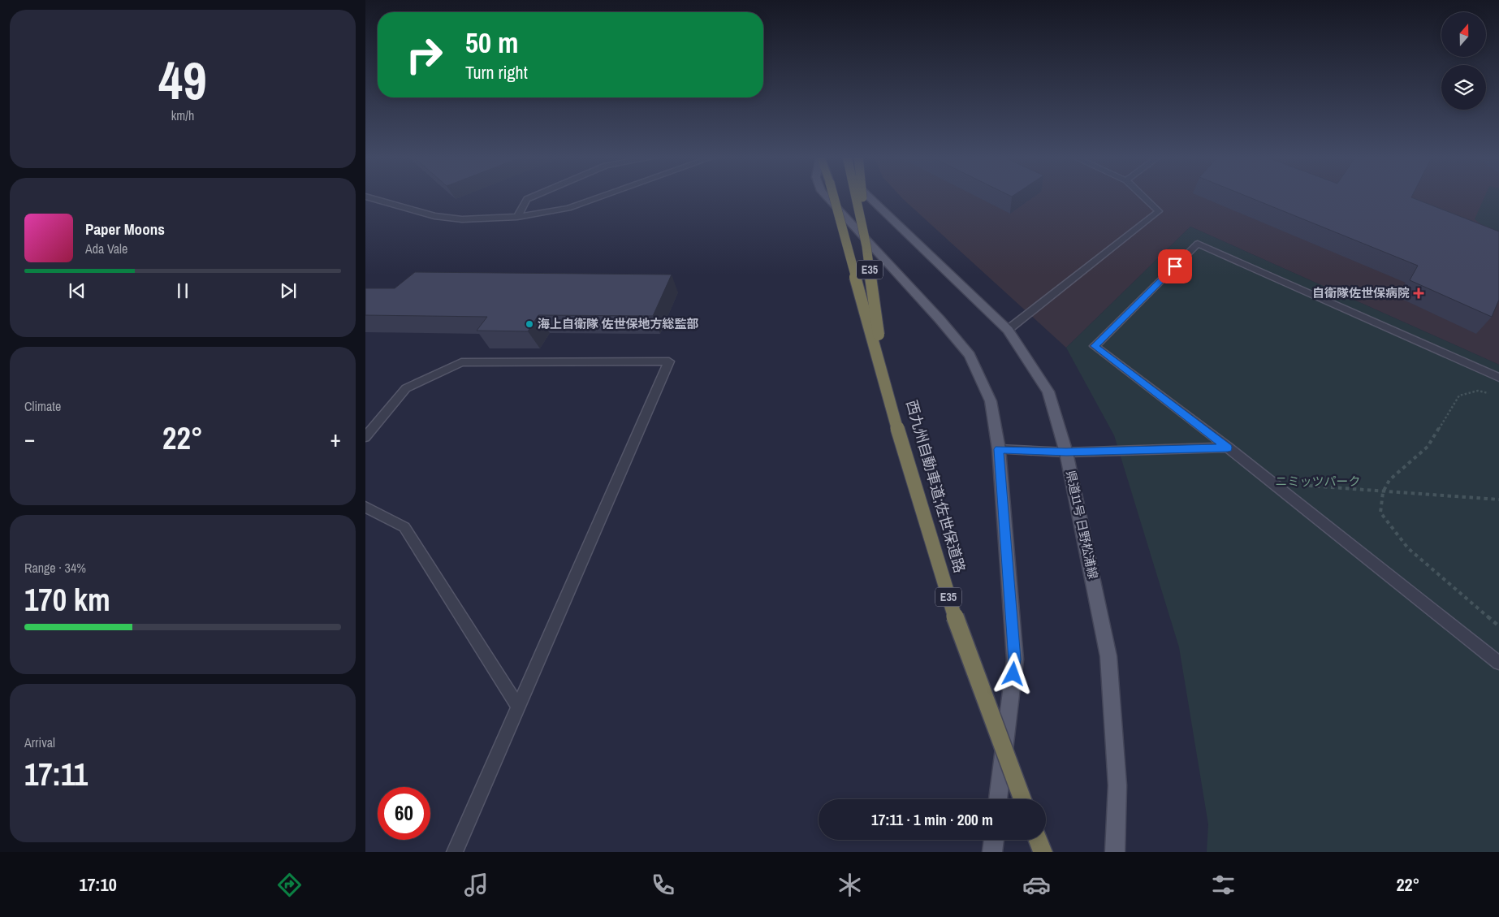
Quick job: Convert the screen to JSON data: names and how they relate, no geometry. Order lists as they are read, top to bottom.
{
  "streets": {
    "highway": ["E35", "西九州自動車道;佐世保道路"],
    "main road": ["県道11号 日野松浦線"]
  },
  "parks": ["ニミッツパーク"],
  "places": {
    "health": ["自衛隊佐世保病院"],
    "other": ["海上自衛隊 佐世保地方総監部"]
  },
  "north": "top",
  "page": {
    "tile": [
      ["49", "km/h"],
      "Climate",
      ["Range · 34%", "170 km"],
      ["Arrival", "17:11"]
    ],
    "turn": ["50 m", "Turn right"],
    "song": ["Paper Moons", "Ada Vale"],
    "heat": ["−", "22°", "+"],
    "limit": "60",
    "trip": "17:11 · 1 min · 200 m",
    "tabs": ["17:10", "22°"]
  }
}
